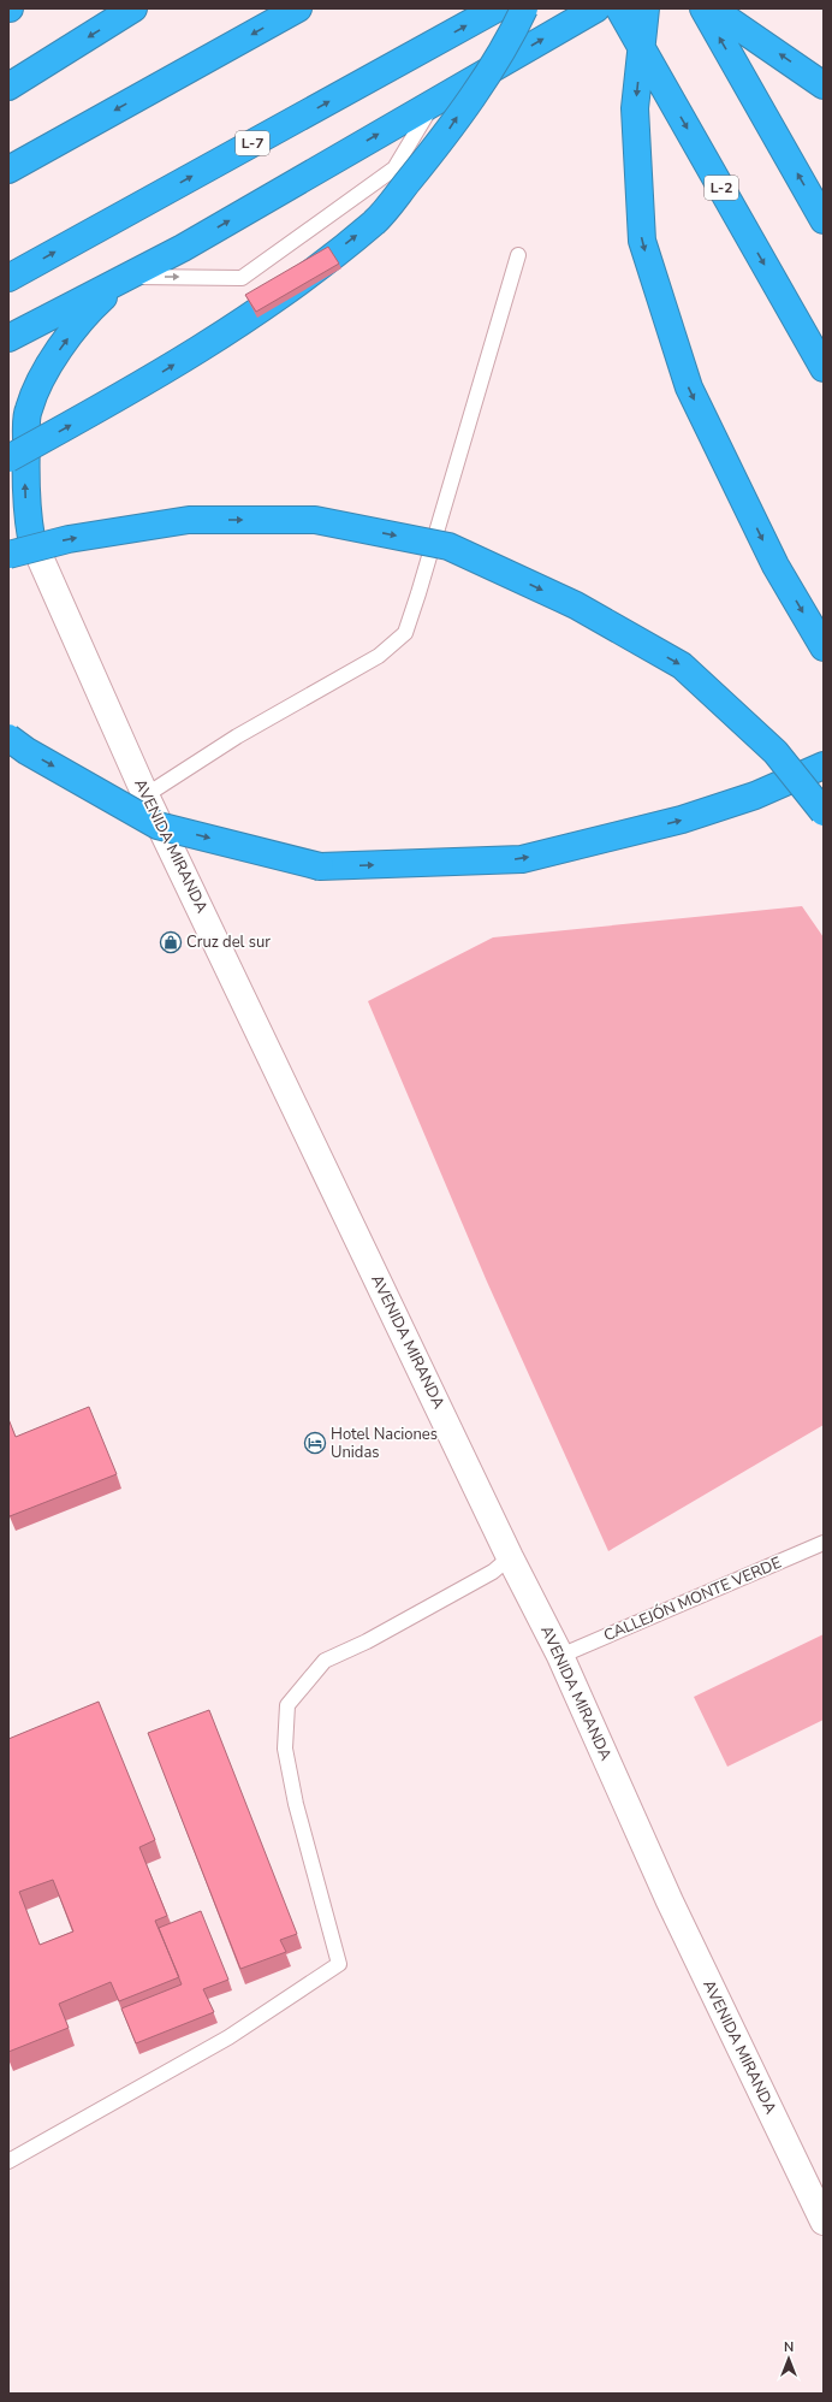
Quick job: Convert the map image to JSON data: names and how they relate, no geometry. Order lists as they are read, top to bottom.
{
  "streets": {
    "highway": ["L-7", "L-2"],
    "street": ["AVENIDA MIRANDA"],
    "lane": ["CALLEJÓN MONTE VERDE"]
  },
  "crossings": [
    ["AVENIDA MIRANDA", "CALLEJÓN MONTE VERDE"]
  ],
  "places": {
    "shop": ["Cruz del sur"],
    "hotel": ["Hotel Naciones Unidas"]
  },
  "north": "top"
}
